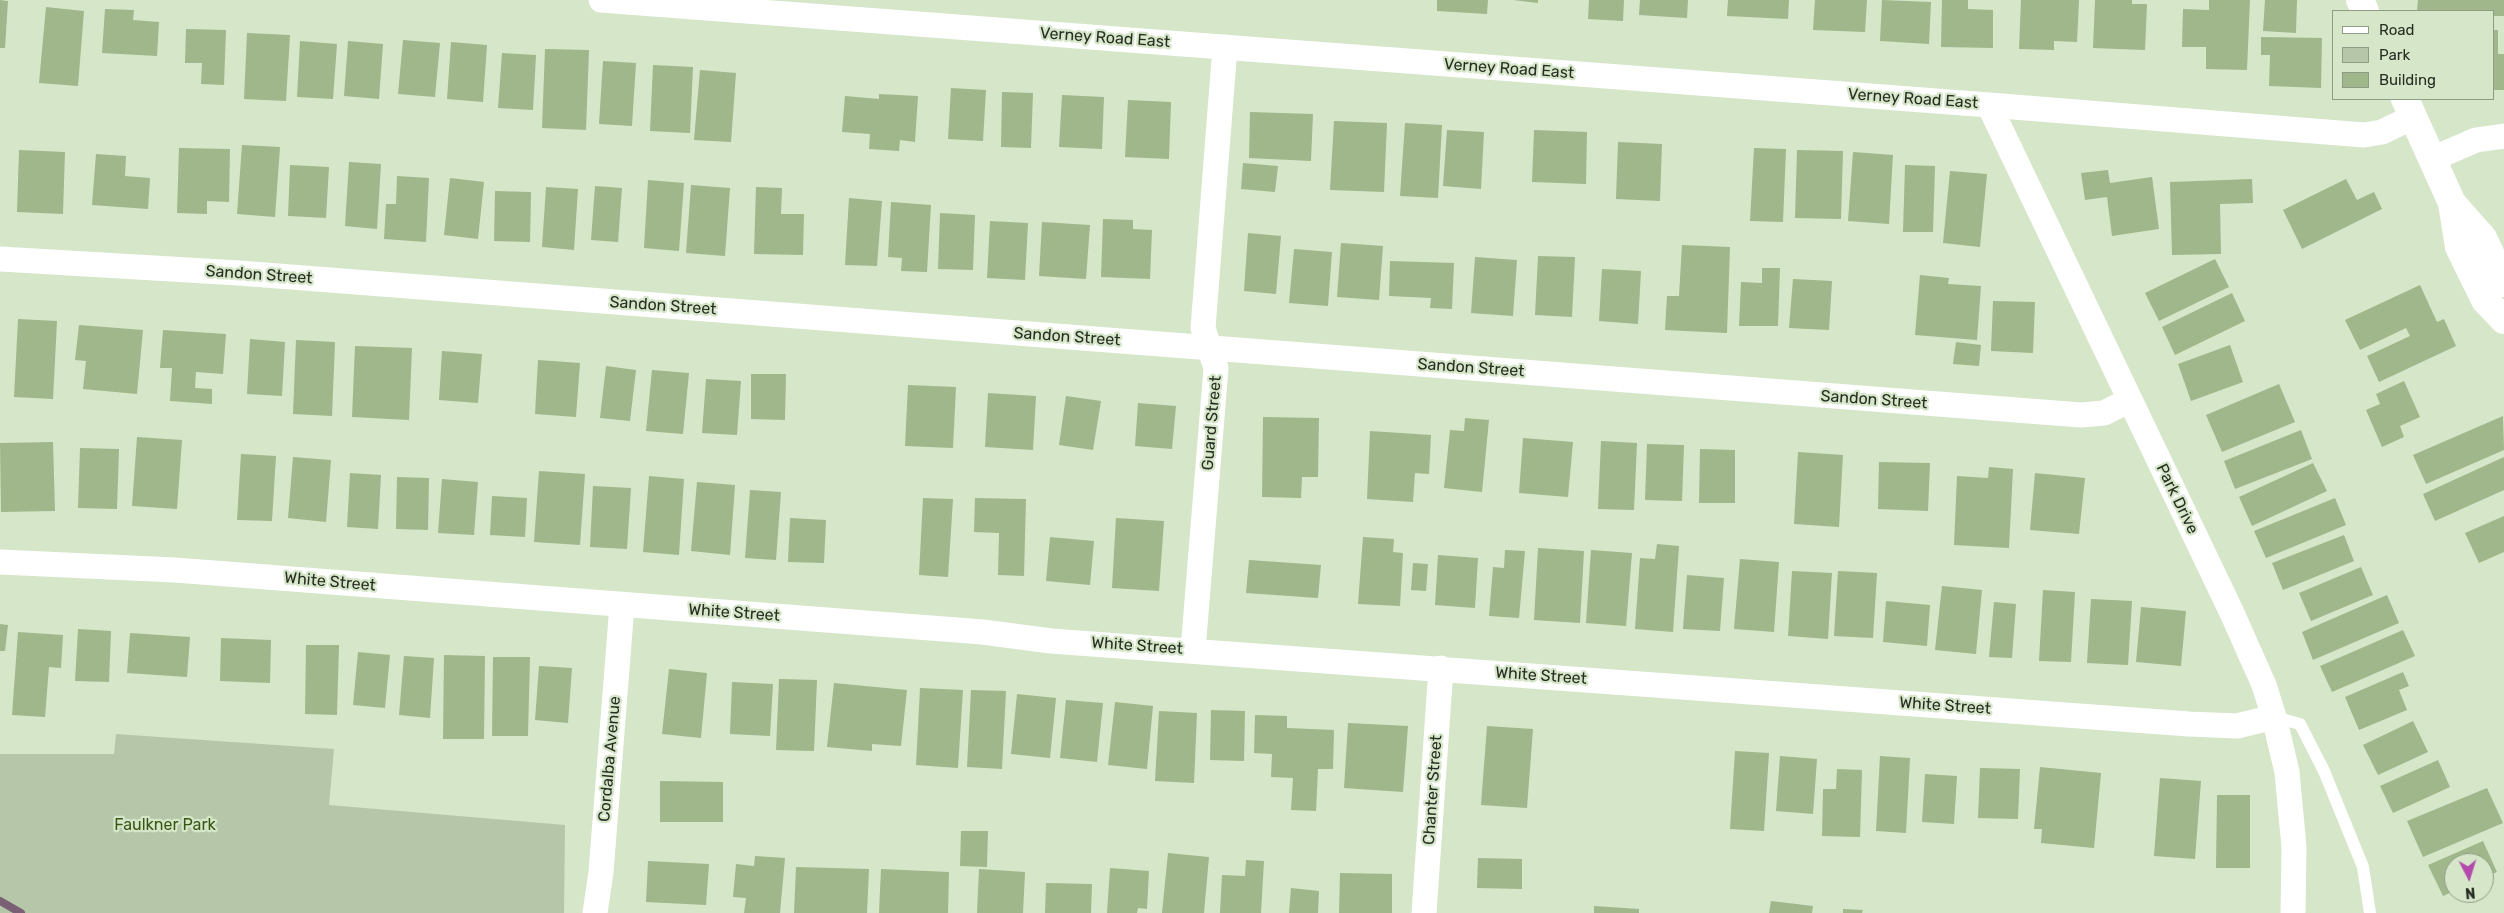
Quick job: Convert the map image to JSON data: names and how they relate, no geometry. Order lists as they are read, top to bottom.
{
  "streets": {
    "street": [
      "Verney Road East",
      "Sandon Street",
      "Guard Street",
      "Park Drive",
      "White Street",
      "Cordalba Avenue",
      "Chanter Street"
    ]
  },
  "crossings": [
    ["Verney Road East", "Guard Street"],
    ["Verney Road East", "Park Drive"],
    ["Sandon Street", "Guard Street"],
    ["Sandon Street", "Park Drive"],
    ["Guard Street", "White Street"],
    ["Park Drive", "White Street"],
    ["White Street", "Cordalba Avenue"],
    ["White Street", "Chanter Street"]
  ],
  "parks": ["Faulkner Park"],
  "legend": ["Road", "Park", "Building"],
  "north": "bottom"
}
